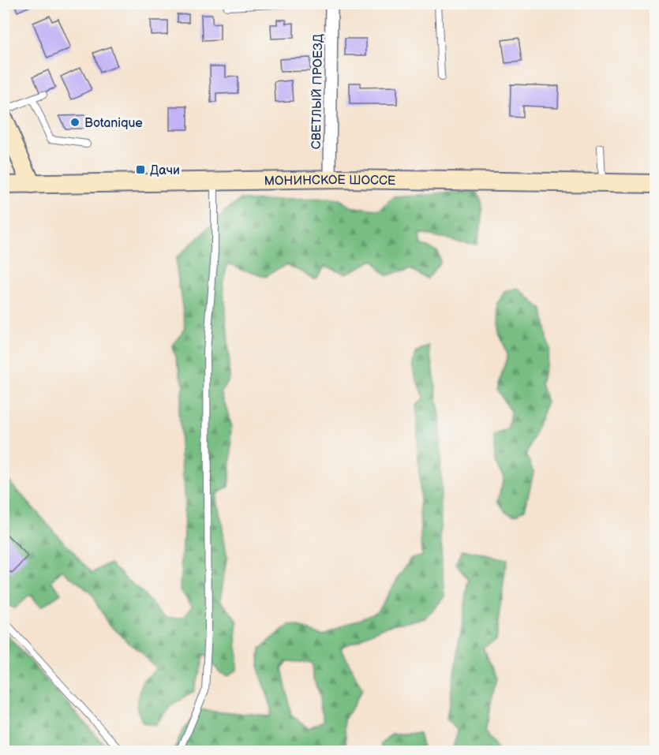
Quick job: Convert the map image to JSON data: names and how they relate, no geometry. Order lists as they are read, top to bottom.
{
  "streets": {
    "main road": ["МОНИНСКОЕ ШОССЕ"],
    "street": ["СВЕТЛЫЙ ПРОЕЗД"]
  },
  "crossings": [
    ["СВЕТЛЫЙ ПРОЕЗД", "МОНИНСКОЕ ШОССЕ"]
  ],
  "places": {
    "other": ["Botanique"],
    "transit": ["Дачи"]
  }
}
